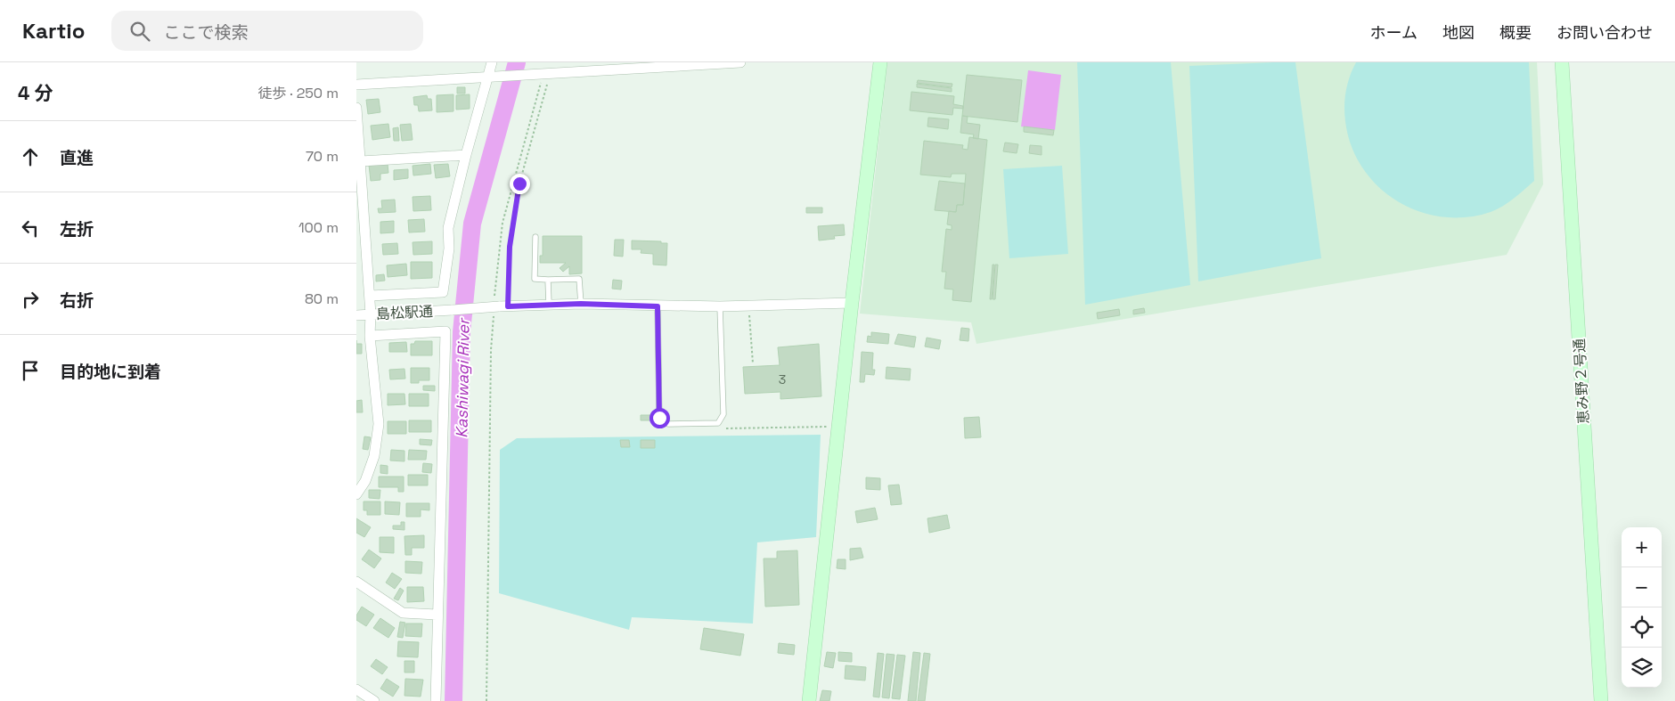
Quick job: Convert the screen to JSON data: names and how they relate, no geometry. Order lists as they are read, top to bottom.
{
  "streets": {
    "street": ["島松駅通", "恵み野２号通"]
  },
  "water": ["Kashiwagi River"],
  "house_numbers": ["3"],
  "page": {
    "header": "Kartio",
    "search": "ここで検索",
    "nav": [
      "ホーム",
      "地図",
      "概要",
      "お問い合わせ"
    ],
    "heading": ["4 分", "徒歩 · 250 m"],
    "list": [
      ["直進", "70 m"],
      ["左折", "100 m"],
      ["右折", "80 m"],
      "目的地に到着"
    ],
    "map_buttons": ["+", "−"]
  }
}
